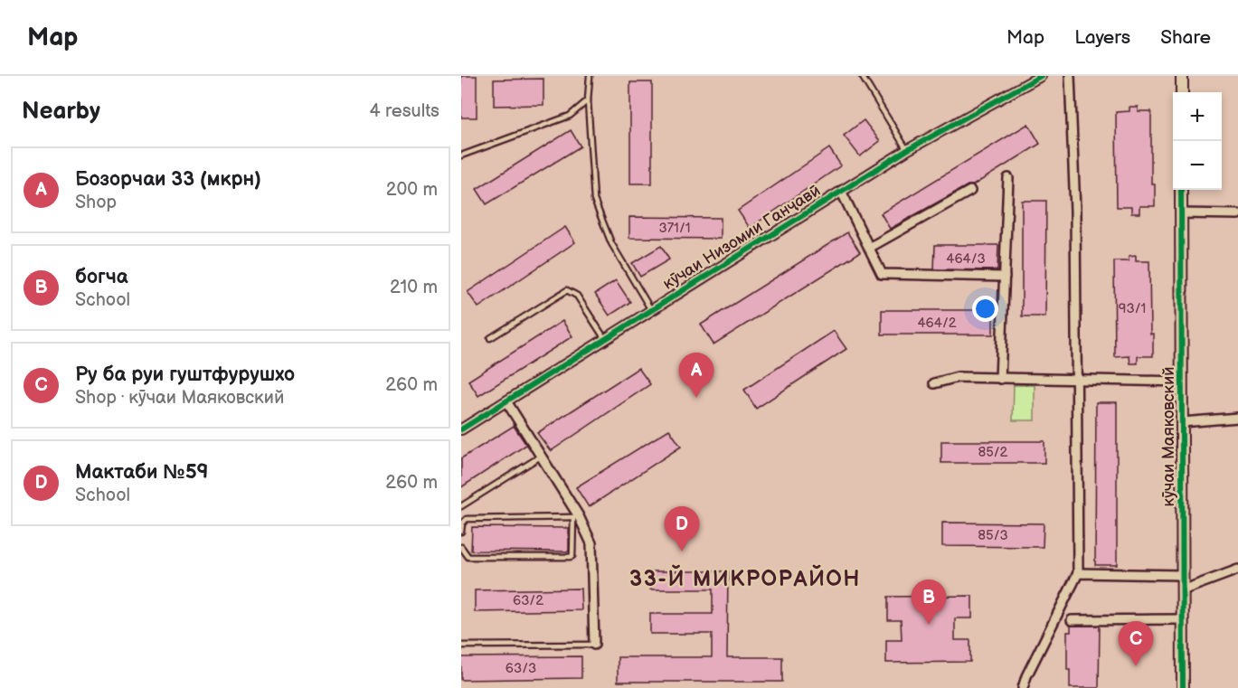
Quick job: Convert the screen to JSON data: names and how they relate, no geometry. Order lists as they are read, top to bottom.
{
  "streets": {
    "street": ["кӯчаи Низомии Ганҷавӣ", "кӯчаи Маяковский"]
  },
  "districts": ["33-Й МИКРОРАЙОН"],
  "house_numbers": [
    "371/1",
    "464/3",
    "93/1",
    "464/2",
    "85/2",
    "85/3",
    "63/2",
    "63/3"
  ],
  "page": {
    "header": "Map",
    "nav": ["Map", "Layers", "Share"],
    "heading": ["Nearby", "4 results"],
    "map_buttons": ["+", "−"],
    "list": [
      {
        "mark": "A",
        "name": "Бозорчаи 33 (мкрн)",
        "note": "Shop",
        "value": "200 m"
      },
      {
        "mark": "B",
        "name": "богча",
        "note": "School",
        "value": "210 m"
      },
      {
        "mark": "C",
        "name": "Ру ба руи гуштфурушхо",
        "note": "Shop · кӯчаи Маяковский",
        "value": "260 m"
      },
      {
        "mark": "D",
        "name": "Мактаби №59",
        "note": "School",
        "value": "260 m"
      }
    ],
    "pins": [
      "A",
      "D",
      "B",
      "C"
    ]
  }
}
